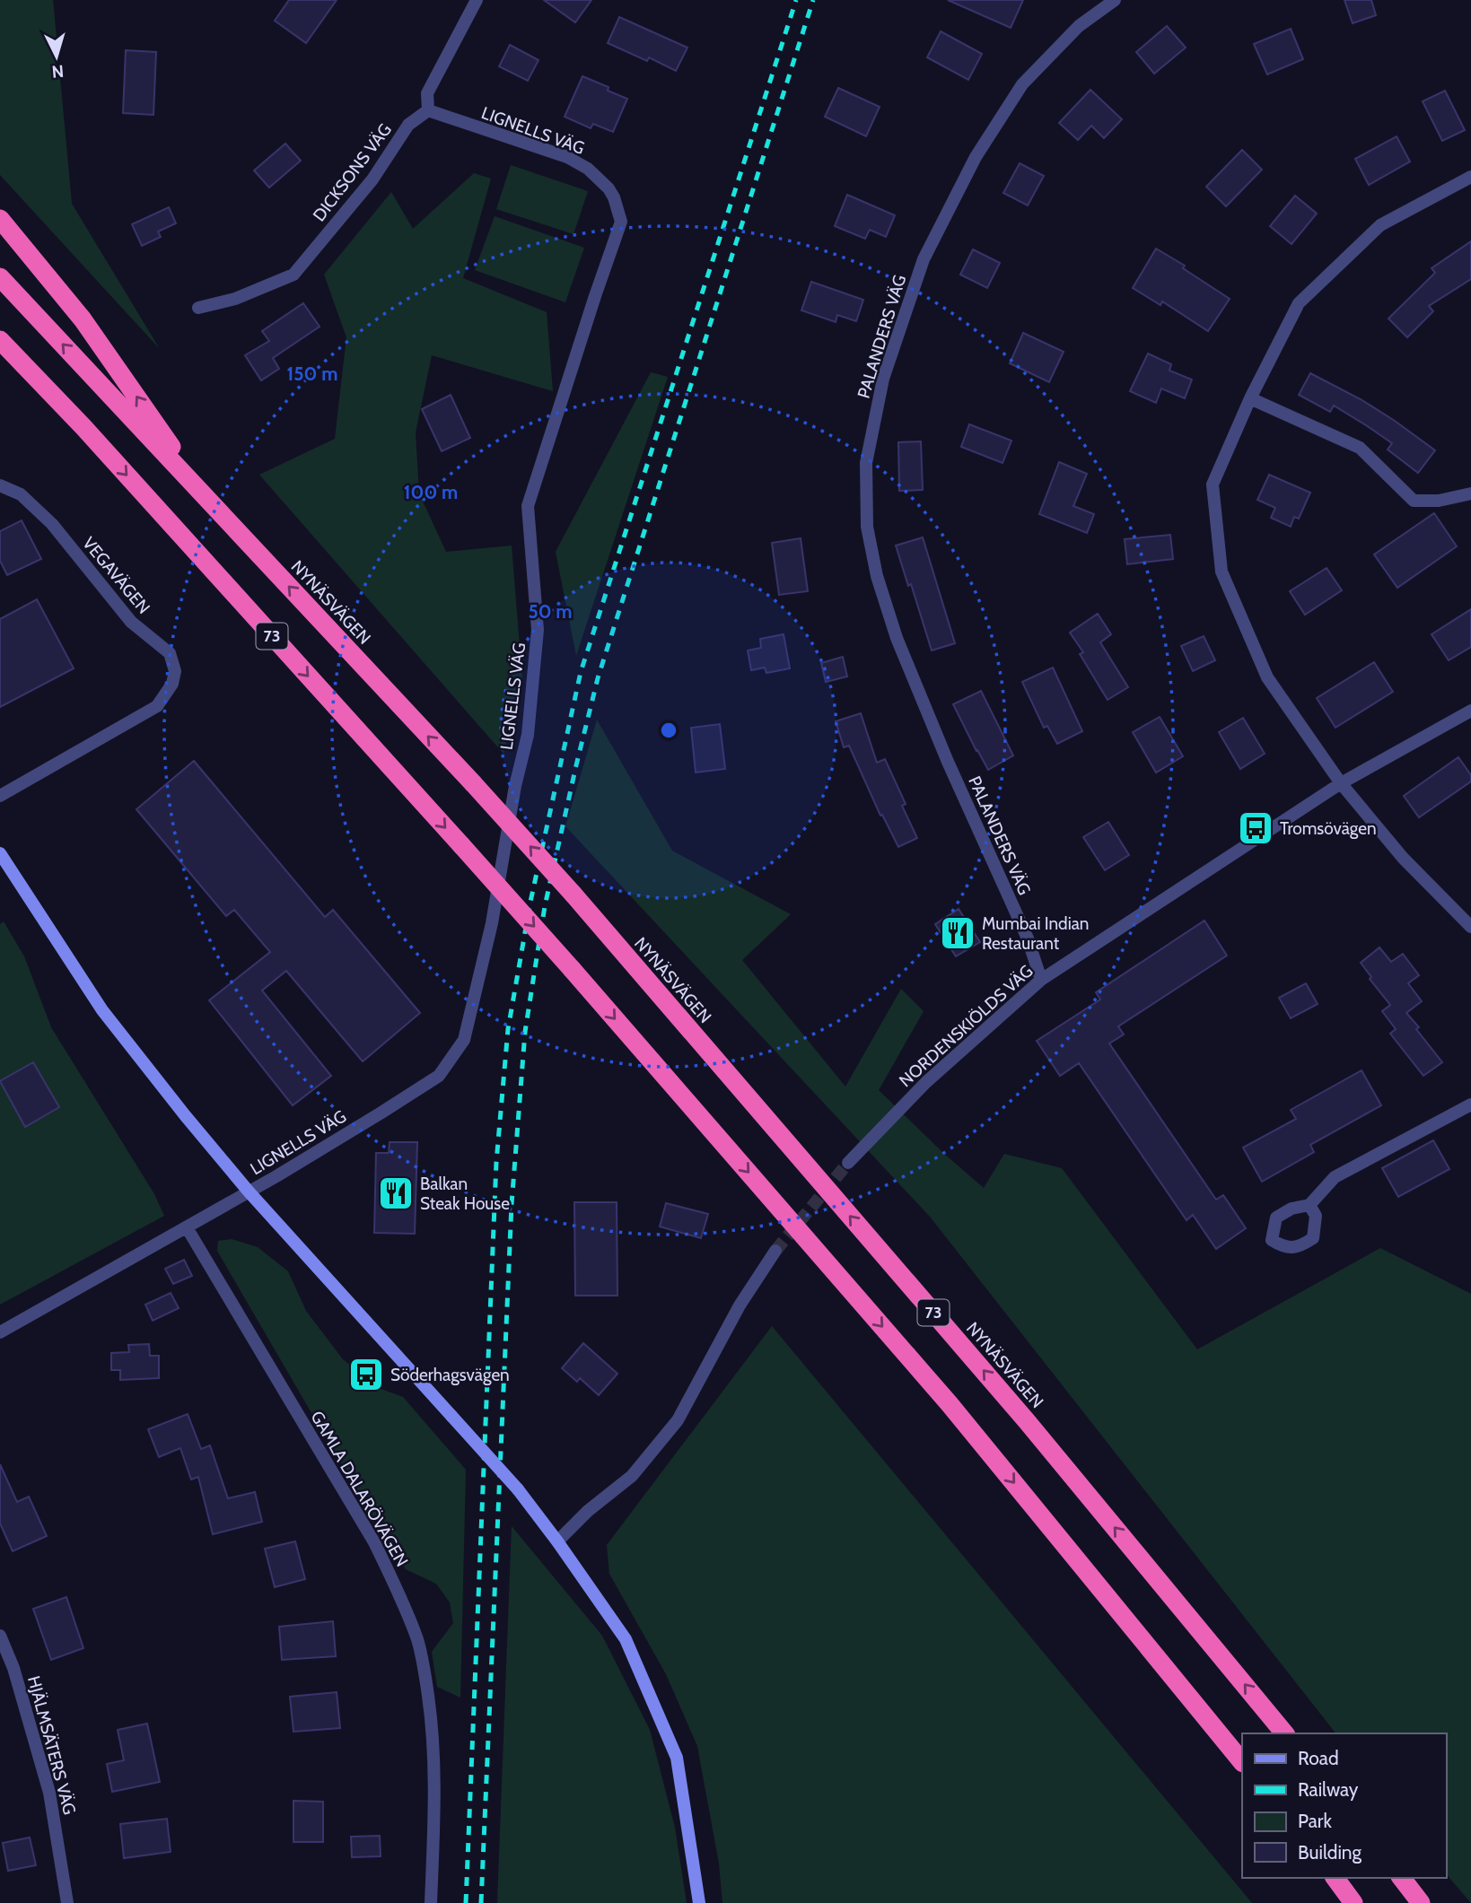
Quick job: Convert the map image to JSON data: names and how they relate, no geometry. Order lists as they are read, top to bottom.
{
  "streets": {
    "highway": ["NYNÄSVÄGEN", "73"],
    "street": [
      "LIGNELLS VÄG",
      "DICKSONS VÄG",
      "PALANDERS VÄG",
      "VEGAVÄGEN",
      "NORDENSKIÖLDS VÄG",
      "GAMLA DALARÖVÄGEN",
      "HJÄLMSÄTERS VÄG"
    ]
  },
  "crossings": [
    ["LIGNELLS VÄG", "DICKSONS VÄG"],
    ["PALANDERS VÄG", "NORDENSKIÖLDS VÄG"]
  ],
  "places": {
    "bus stop": ["Tromsövägen", "Söderhagsvägen"],
    "restaurant": ["Mumbai Indian Restaurant", "Balkan Steak House"]
  },
  "legend": [
    "Road",
    "Railway",
    "Park",
    "Building"
  ],
  "north": "bottom",
  "rings": ["150 m", "100 m", "50 m"]
}
